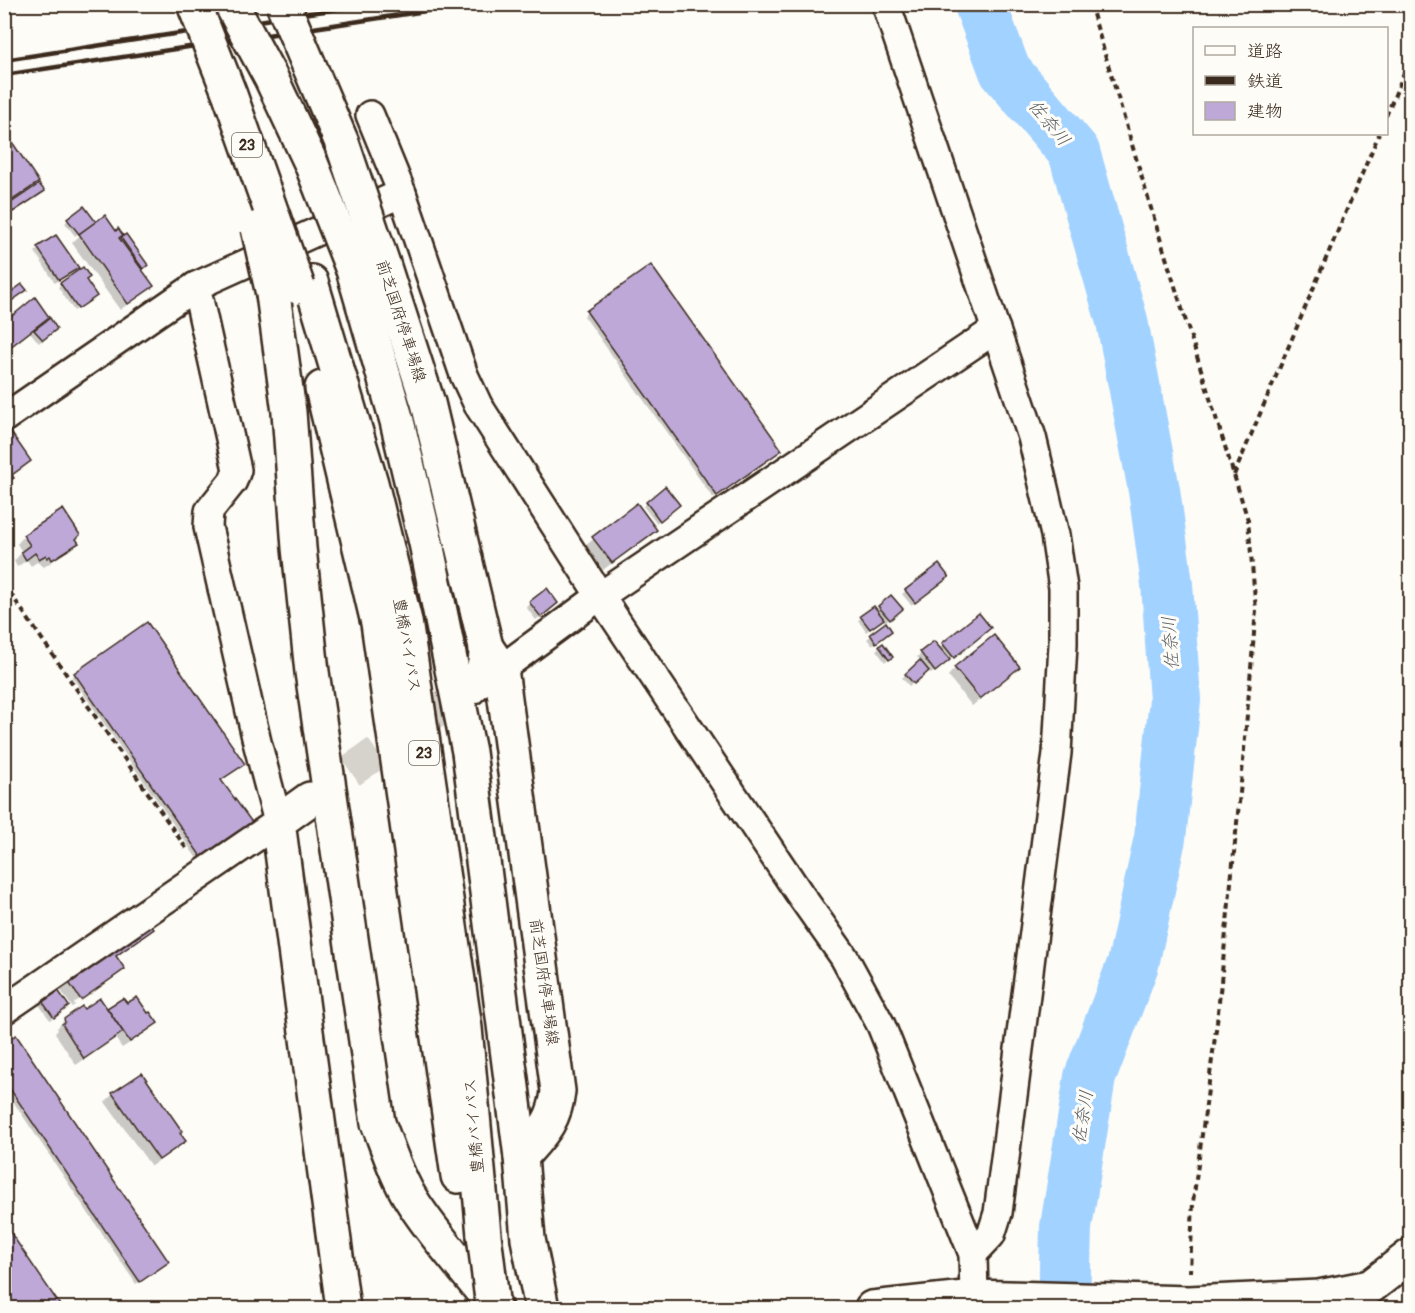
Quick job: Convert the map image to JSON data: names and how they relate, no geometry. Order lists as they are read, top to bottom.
{
  "streets": {
    "main road": ["23", "前芝国府停車場線", "豊橋バイパス"]
  },
  "water": ["佐奈川"],
  "legend": ["道路", "鉄道", "建物"]
}
